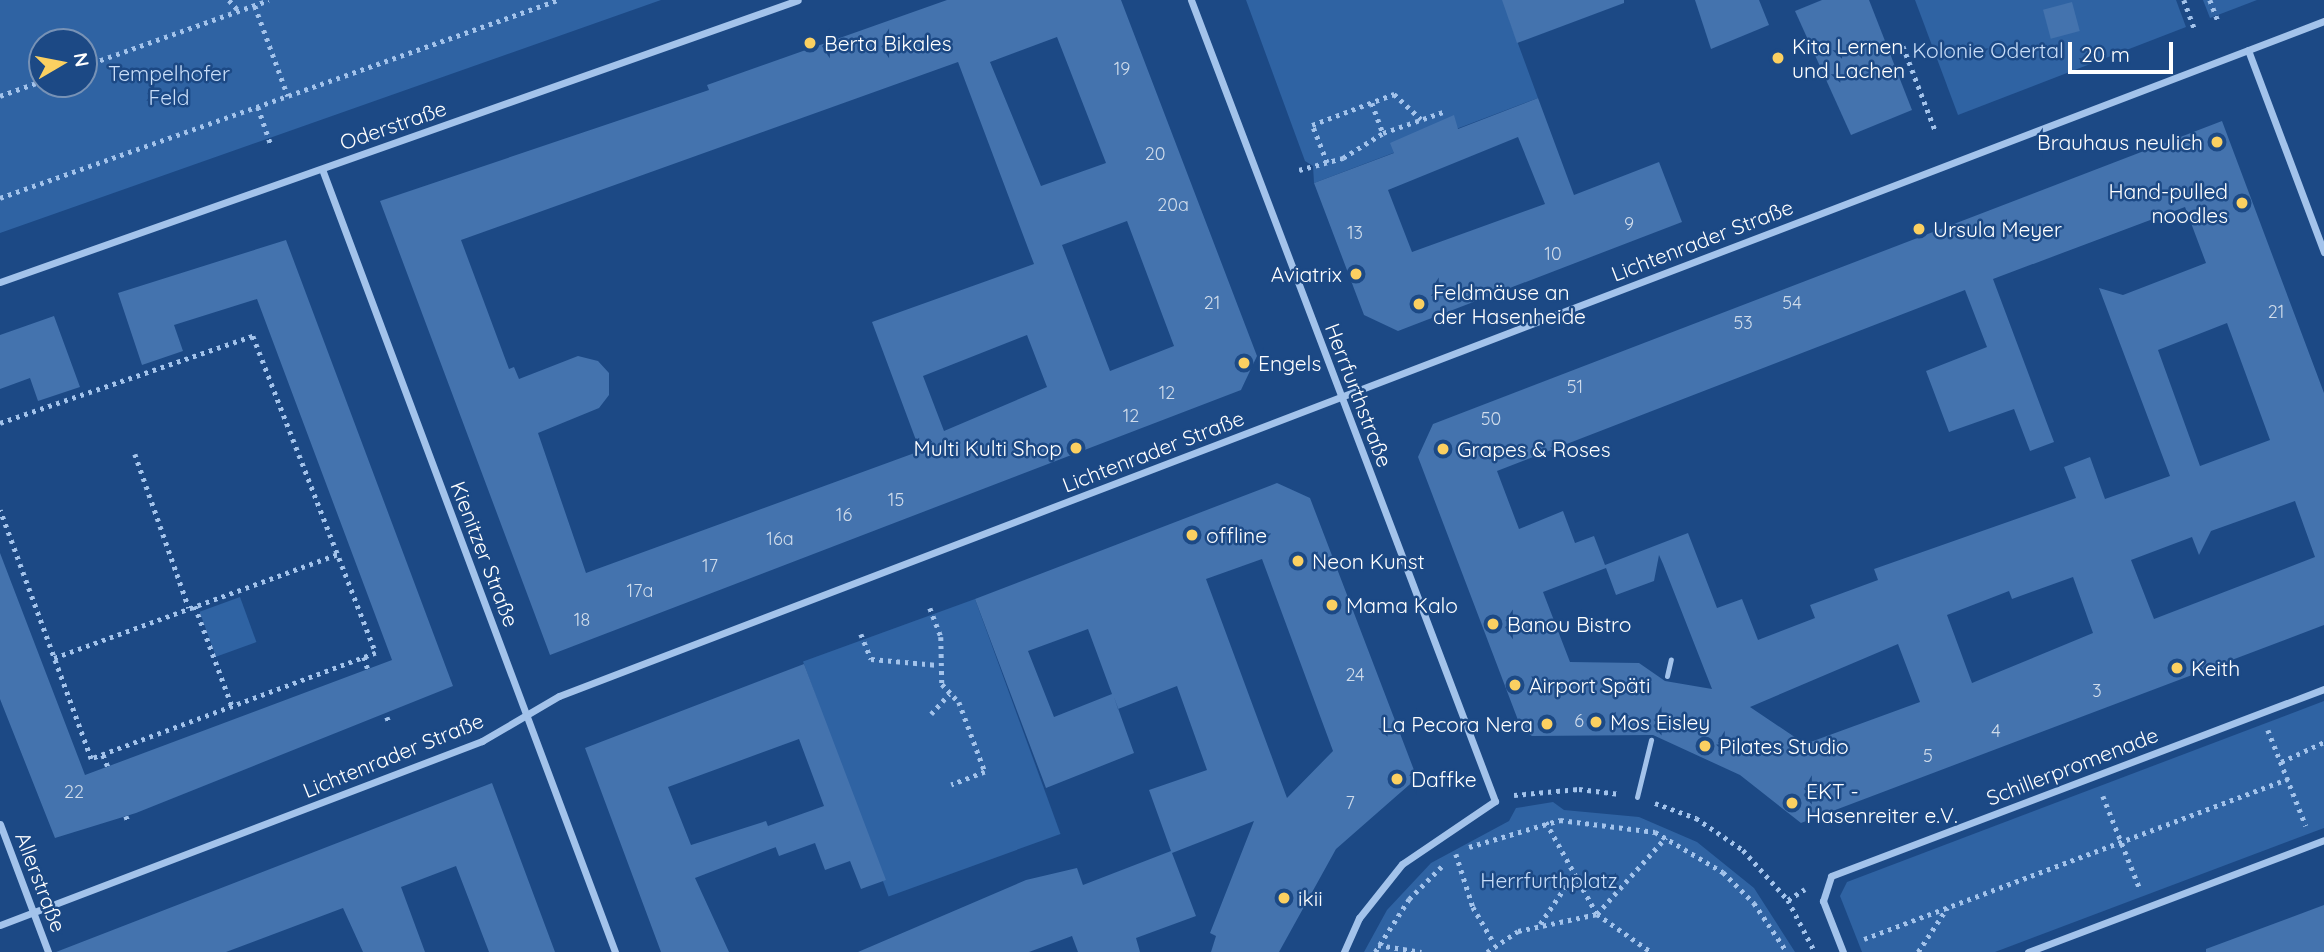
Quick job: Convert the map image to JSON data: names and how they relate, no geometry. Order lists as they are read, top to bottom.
{
  "streets": {
    "street": [
      "Oderstraße",
      "Lichtenrader Straße",
      "Herrfurthstraße",
      "Kienitzer Straße",
      "Schillerpromenade",
      "Allerstraße"
    ]
  },
  "crossings": [
    ["Oderstraße", "Kienitzer Straße"],
    ["Lichtenrader Straße", "Herrfurthstraße"],
    ["Lichtenrader Straße", "Kienitzer Straße"],
    ["Lichtenrader Straße", "Allerstraße"]
  ],
  "parks": ["Kolonie Odertal", "Tempelhofer Feld", "Herrfurthplatz"],
  "places": [
    "Berta Bikales",
    "Kita Lernen und Lachen",
    "Brauhaus neulich",
    "Hand-pulled noodles",
    "Ursula Meyer",
    "Aviatrix",
    "Feldmäuse an der Hasenheide",
    "Engels",
    "Multi Kulti Shop",
    "Grapes & Roses",
    "offline",
    "Neon Kunst",
    "Mama Kalo",
    "Banou Bistro",
    "Keith",
    "Airport Späti",
    "Mos Eisley",
    "La Pecora Nera",
    "Pilates Studio",
    "Daffke",
    "EKT - Hasenreiter e.V.",
    "ikii"
  ],
  "house_numbers": [
    "19",
    "20",
    "20a",
    "9",
    "13",
    "10",
    "21",
    "54",
    "21",
    "53",
    "51",
    "12",
    "12",
    "50",
    "15",
    "16",
    "16a",
    "17",
    "17a",
    "18",
    "24",
    "3",
    "6",
    "4",
    "5",
    "22",
    "7"
  ],
  "scale_bar": "20 m",
  "north": "right"
}
